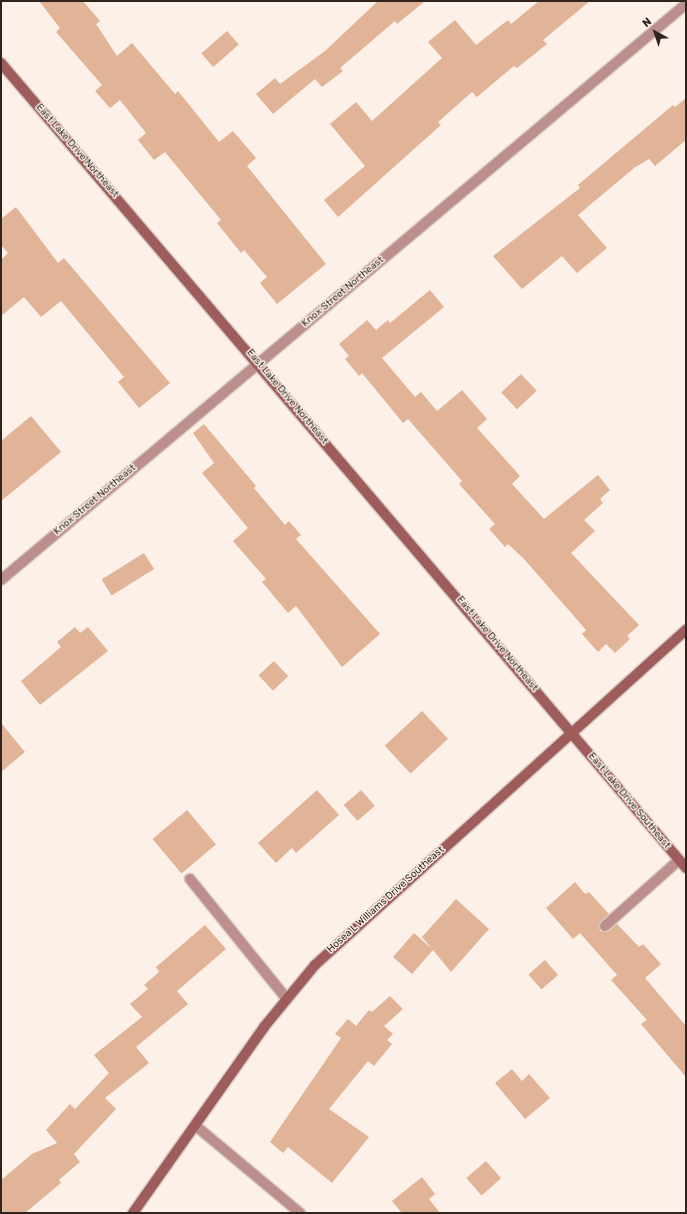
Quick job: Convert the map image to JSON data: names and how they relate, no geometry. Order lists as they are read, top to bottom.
{
  "streets": {
    "street": [
      "East Lake Drive Northeast",
      "Knox Street Northeast",
      "East Lake Drive Southeast",
      "Hosea L Williams Drive Southeast"
    ]
  },
  "crossings": [
    ["East Lake Drive Northeast", "Knox Street Northeast"],
    ["East Lake Drive Northeast", "East Lake Drive Southeast"],
    ["East Lake Drive Northeast", "Hosea L Williams Drive Southeast"],
    ["East Lake Drive Southeast", "Hosea L Williams Drive Southeast"]
  ],
  "north": "top left"
}
